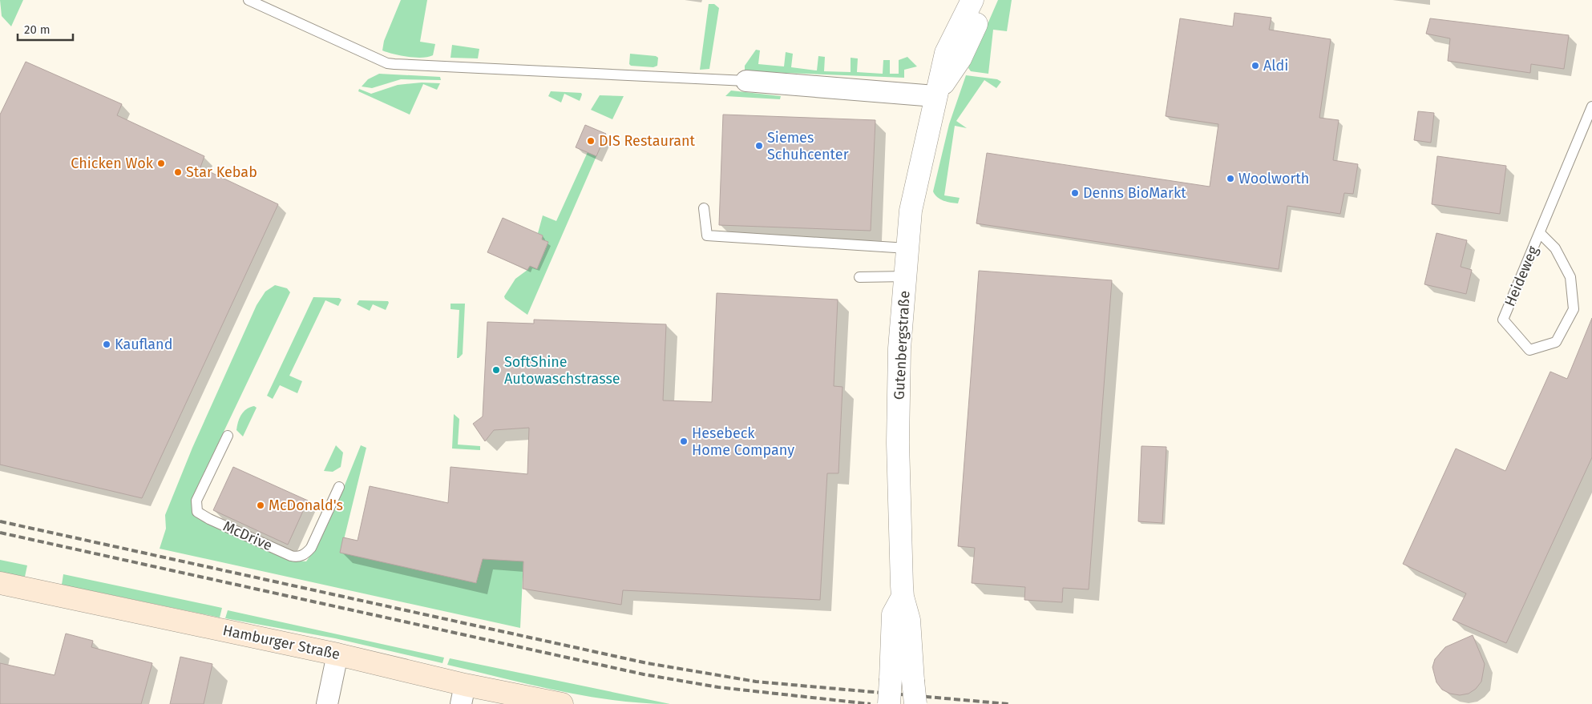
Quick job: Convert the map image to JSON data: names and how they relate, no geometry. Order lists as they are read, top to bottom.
{
  "streets": {
    "main road": ["Hamburger Straße"],
    "street": ["Gutenbergstraße"],
    "lane": ["Heideweg", "McDrive"]
  },
  "places": [
    "Aldi",
    "DIS Restaurant",
    "Siemes Schuhcenter",
    "Chicken Wok",
    "Star Kebab",
    "Woolworth",
    "Denns BioMarkt",
    "Kaufland",
    "SoftShine Autowaschstrasse",
    "Hesebeck Home Company",
    "McDonald's"
  ],
  "scale_bar": "20 m"
}
